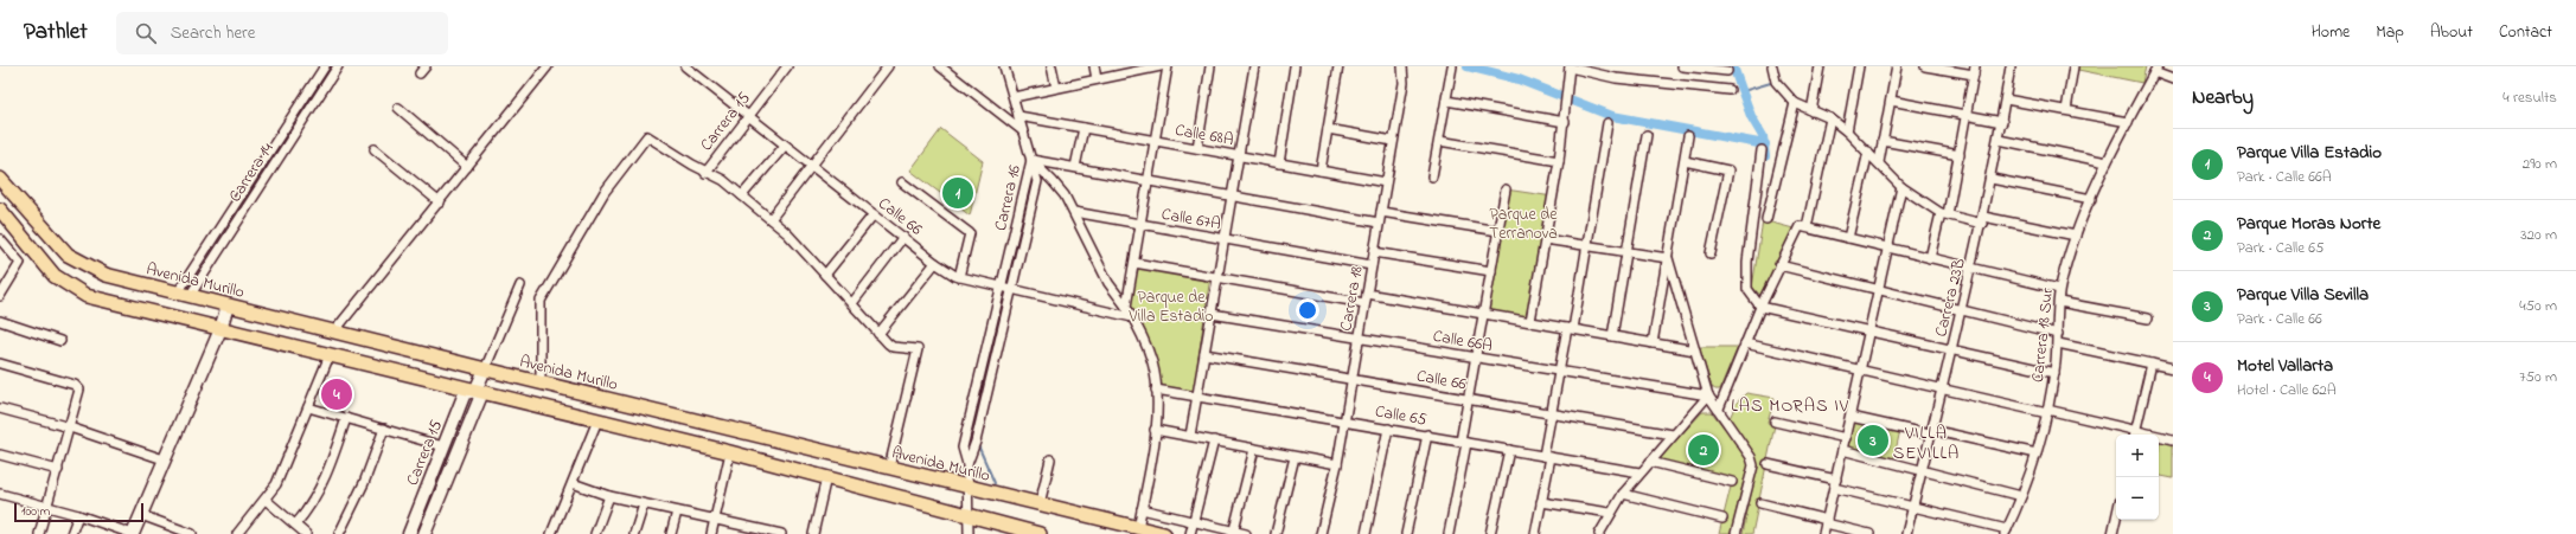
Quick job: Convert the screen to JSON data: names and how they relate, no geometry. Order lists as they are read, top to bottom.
{
  "streets": {
    "main road": ["Carrera 15", "Avenida Murillo"],
    "street": [
      "Calle 68A",
      "Carrera 14",
      "Carrera 16",
      "Calle 66",
      "Calle 67A",
      "Carrera 23B",
      "Carrera 18",
      "Carrera 18 Sur",
      "Calle 66A",
      "Calle 65"
    ]
  },
  "crossings": [
    ["Carrera 15", "Calle 66"],
    ["Carrera 15", "Avenida Murillo"],
    ["Calle 68A", "Carrera 18"],
    ["Carrera 14", "Avenida Murillo"],
    ["Carrera 16", "Calle 66"],
    ["Carrera 16", "Avenida Murillo"],
    ["Calle 66", "Carrera 18"],
    ["Calle 67A", "Carrera 18"],
    ["Carrera 18", "Calle 66A"],
    ["Carrera 18", "Calle 65"]
  ],
  "districts": ["LAS MORAS IV", "VILLA SEVILLA"],
  "parks": ["Parque de Terranova", "Parque de Villa Estadio"],
  "scale_bar": "100 m",
  "page": {
    "header": "Pathlet",
    "search": "Search here",
    "nav": [
      "Home",
      "Map",
      "About",
      "Contact"
    ],
    "heading": ["Nearby", "4 results"],
    "list": [
      {
        "mark": "1",
        "name": "Parque Villa Estadio",
        "note": "Park · Calle 66A",
        "value": "290 m"
      },
      {
        "mark": "2",
        "name": "Parque Moras Norte",
        "note": "Park · Calle 65",
        "value": "320 m"
      },
      {
        "mark": "3",
        "name": "Parque Villa Sevilla",
        "note": "Park · Calle 66",
        "value": "450 m"
      },
      {
        "mark": "4",
        "name": "Motel Vallarta",
        "note": "Hotel · Calle 62A",
        "value": "750 m"
      }
    ],
    "pins": [
      "1",
      "4",
      "3",
      "2"
    ],
    "map_buttons": ["+", "−"],
    "scale": "100 m"
  }
}
